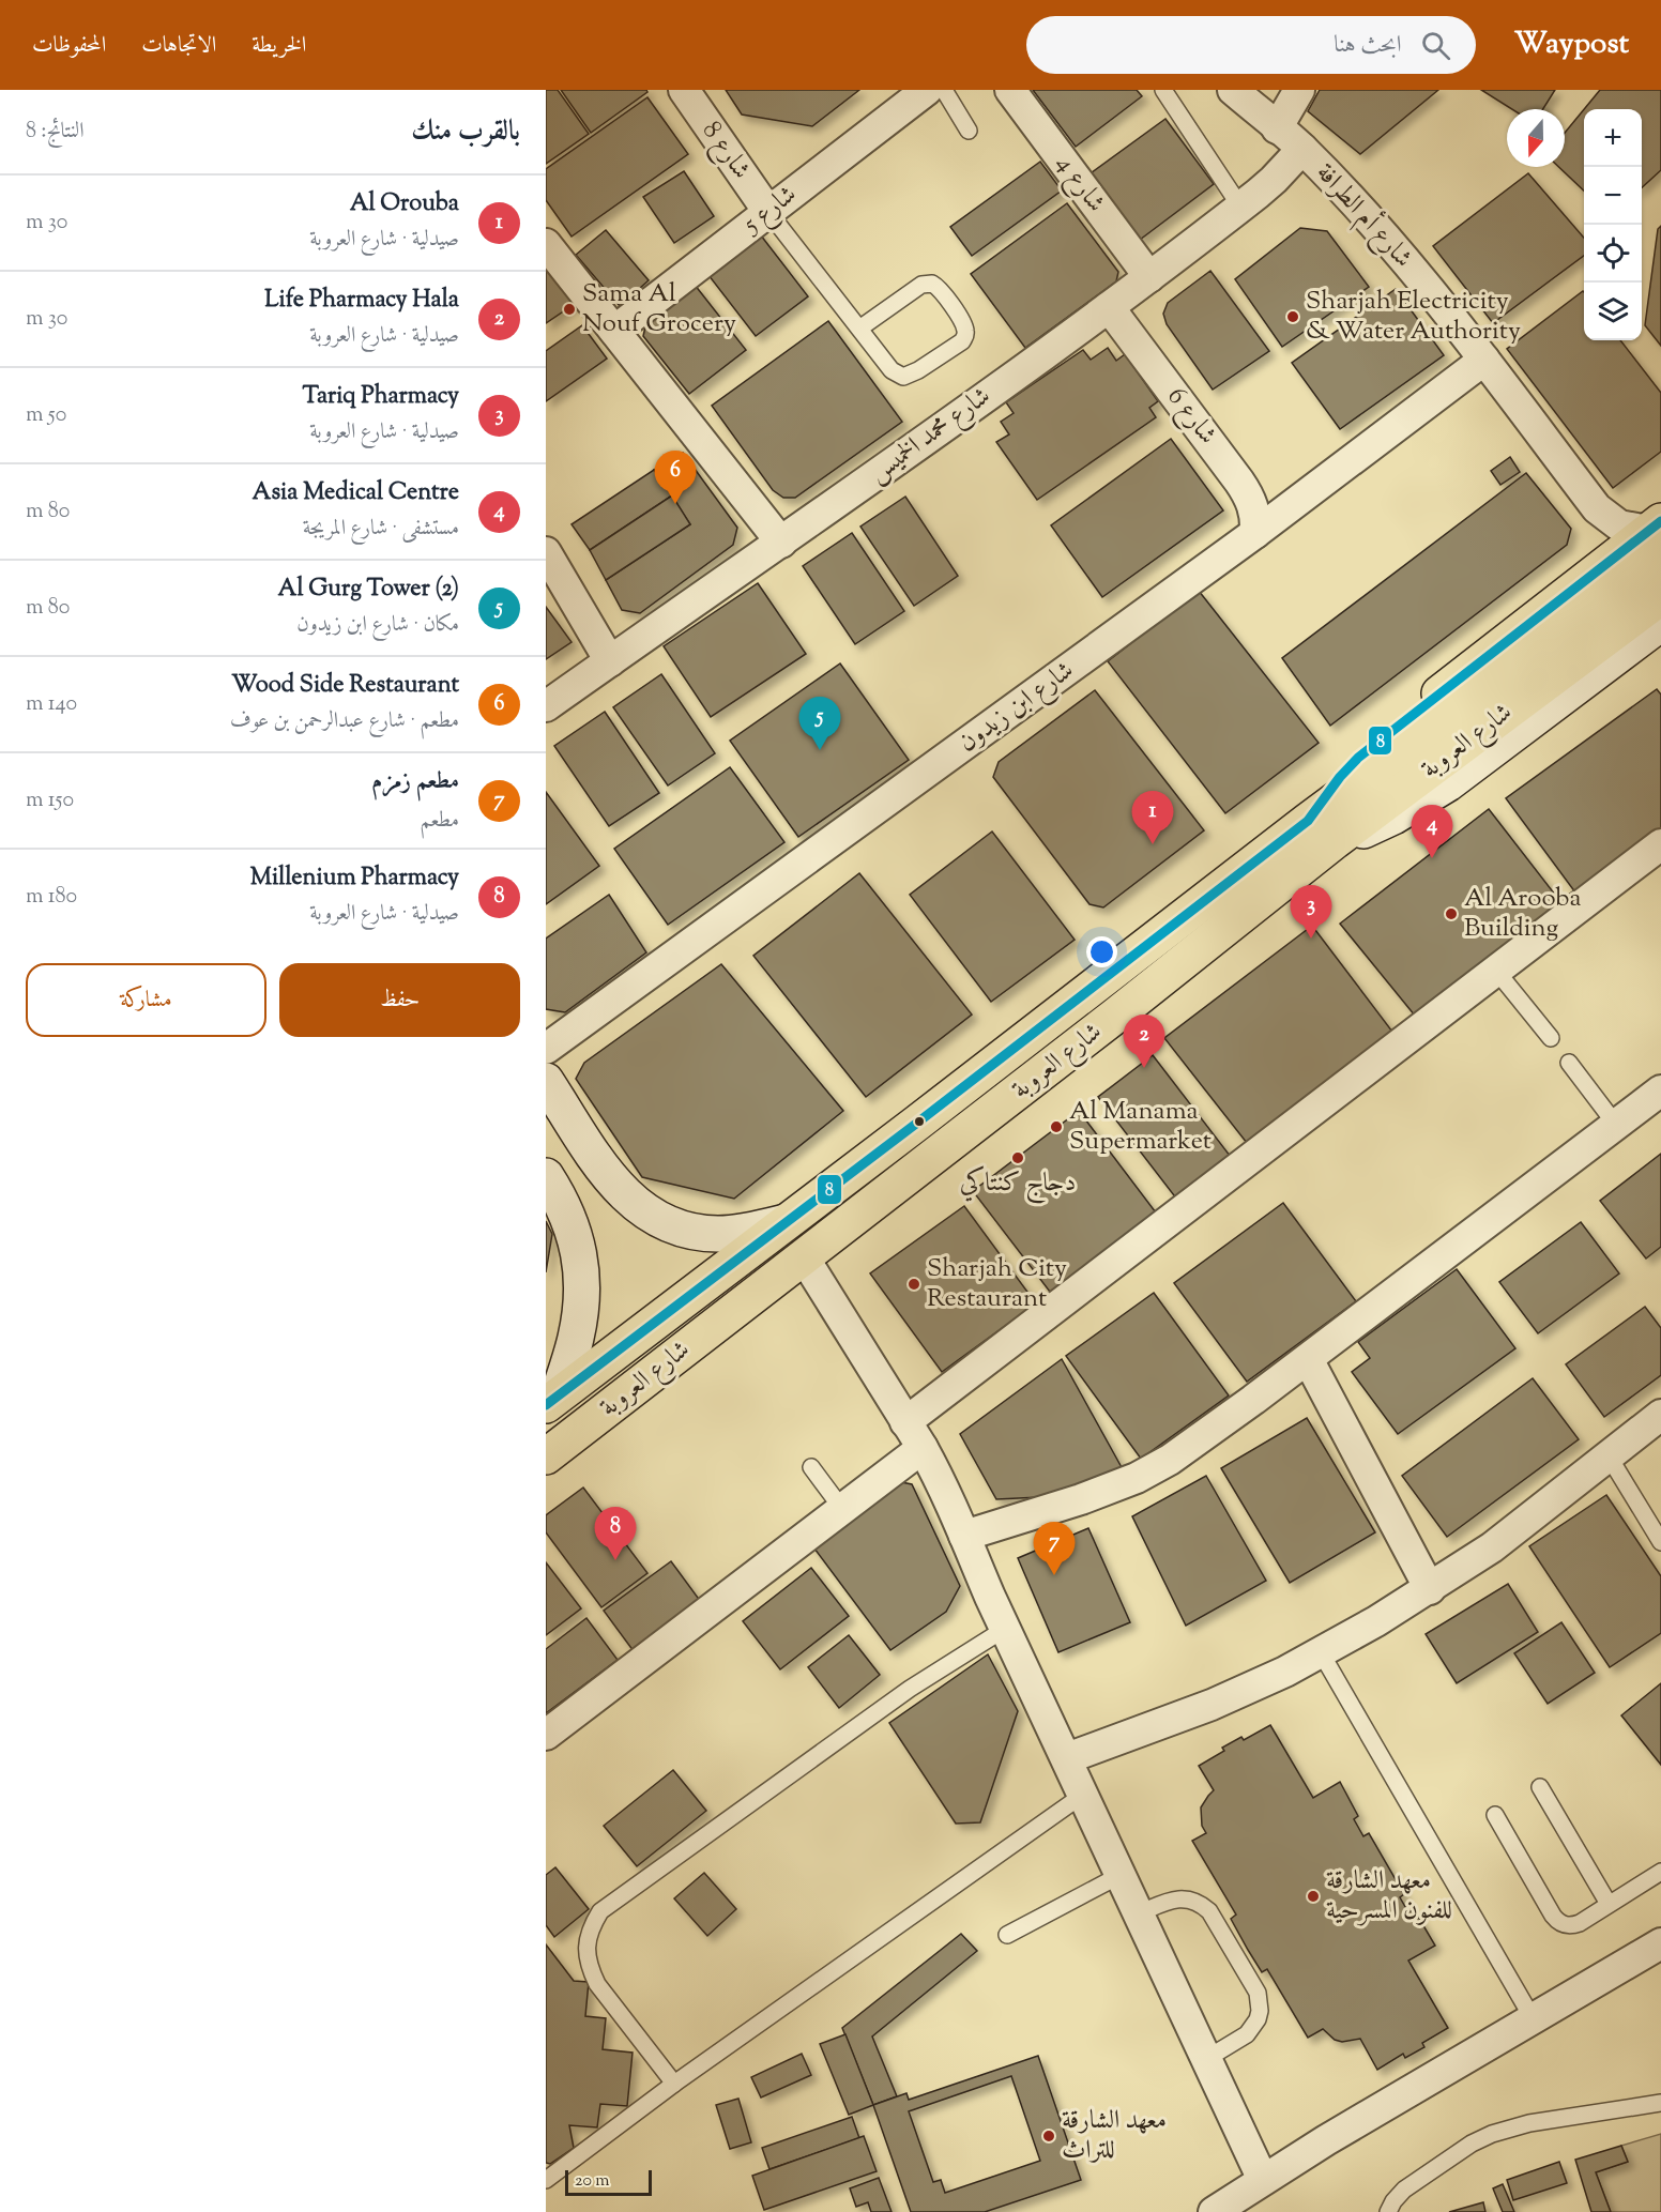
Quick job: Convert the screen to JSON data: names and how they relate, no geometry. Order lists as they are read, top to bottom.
{
  "streets": {
    "main road": ["شارع العروبة"],
    "street": [
      "شارع 8",
      "شارع 4",
      "شارع 5",
      "شارع أم الطرافة",
      "شارع 6",
      "شارع محمد الخميس",
      "شارع ابن زيدون"
    ]
  },
  "crossings": [
    ["شارع 8", "شارع 5"],
    ["شارع 4", "شارع محمد الخميس"],
    ["شارع أم الطرافة", "شارع محمد الخميس"],
    ["شارع أم الطرافة", "شارع ابن زيدون"],
    ["شارع أم الطرافة", "شارع العروبة"],
    ["شارع 6", "شارع محمد الخميس"],
    ["شارع 6", "شارع ابن زيدون"]
  ],
  "places": [
    "Sama Al Nouf Grocery",
    "Sharjah Electricity & Water Authority",
    "Al Arooba Building",
    "Al Manama Supermarket",
    "دجاج كنتاكي",
    "Sharjah City Restaurant",
    "معهد الشارقة للفنون المسرحية",
    "معهد الشارقة للتراث"
  ],
  "lines": ["transit line 8"],
  "scale_bar": "20 m",
  "north": "bottom",
  "page": {
    "header": "Waypost",
    "search": "ابحث هنا",
    "nav": ["الخريطة", "الاتجاهات", "المحفوظات"],
    "heading": ["بالقرب منك", "النتائج: 8"],
    "map_buttons": ["+", "−"],
    "list": [
      {
        "mark": "1",
        "name": "Al Orouba",
        "note": "صيدلية · شارع العروبة",
        "value": "30 m"
      },
      {
        "mark": "2",
        "name": "Life Pharmacy Hala",
        "note": "صيدلية · شارع العروبة",
        "value": "30 m"
      },
      {
        "mark": "3",
        "name": "Tariq Pharmacy",
        "note": "صيدلية · شارع العروبة",
        "value": "50 m"
      },
      {
        "mark": "4",
        "name": "Asia Medical Centre",
        "note": "مستشفى · شارع المريجة",
        "value": "80 m"
      },
      {
        "mark": "5",
        "name": "Al Gurg Tower (2)",
        "note": "مكان · شارع ابن زيدون",
        "value": "80 m"
      },
      {
        "mark": "6",
        "name": "Wood Side Restaurant",
        "note": "مطعم · شارع عبدالرحمن بن عوف",
        "value": "140 m"
      },
      {
        "mark": "7",
        "name": "مطعم زمزم",
        "note": "مطعم",
        "value": "150 m"
      },
      {
        "mark": "8",
        "name": "Millenium Pharmacy",
        "note": "صيدلية · شارع العروبة",
        "value": "180 m"
      }
    ],
    "pins": [
      "6",
      "5",
      "1",
      "4",
      "3",
      "2",
      "8",
      "7"
    ],
    "buttons": ["حفظ", "مشاركة"],
    "scale": "20 m"
  }
}
